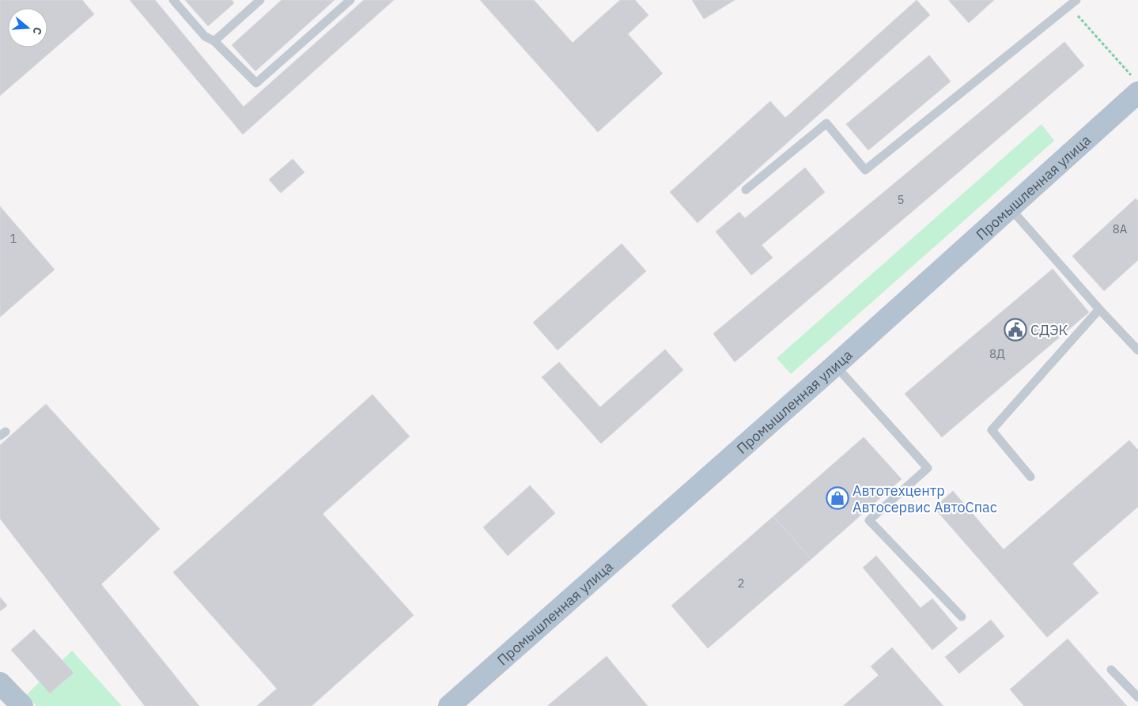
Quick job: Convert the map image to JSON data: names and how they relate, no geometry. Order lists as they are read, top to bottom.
{
  "streets": {
    "main road": ["Промышленная улица"]
  },
  "places": {
    "public building": ["СДЭК"],
    "shop": ["Автотехцентр Автосервис АвтоСпас"]
  },
  "house_numbers": [
    "5",
    "8А",
    "1",
    "8Д",
    "2"
  ],
  "north": "right"
}
